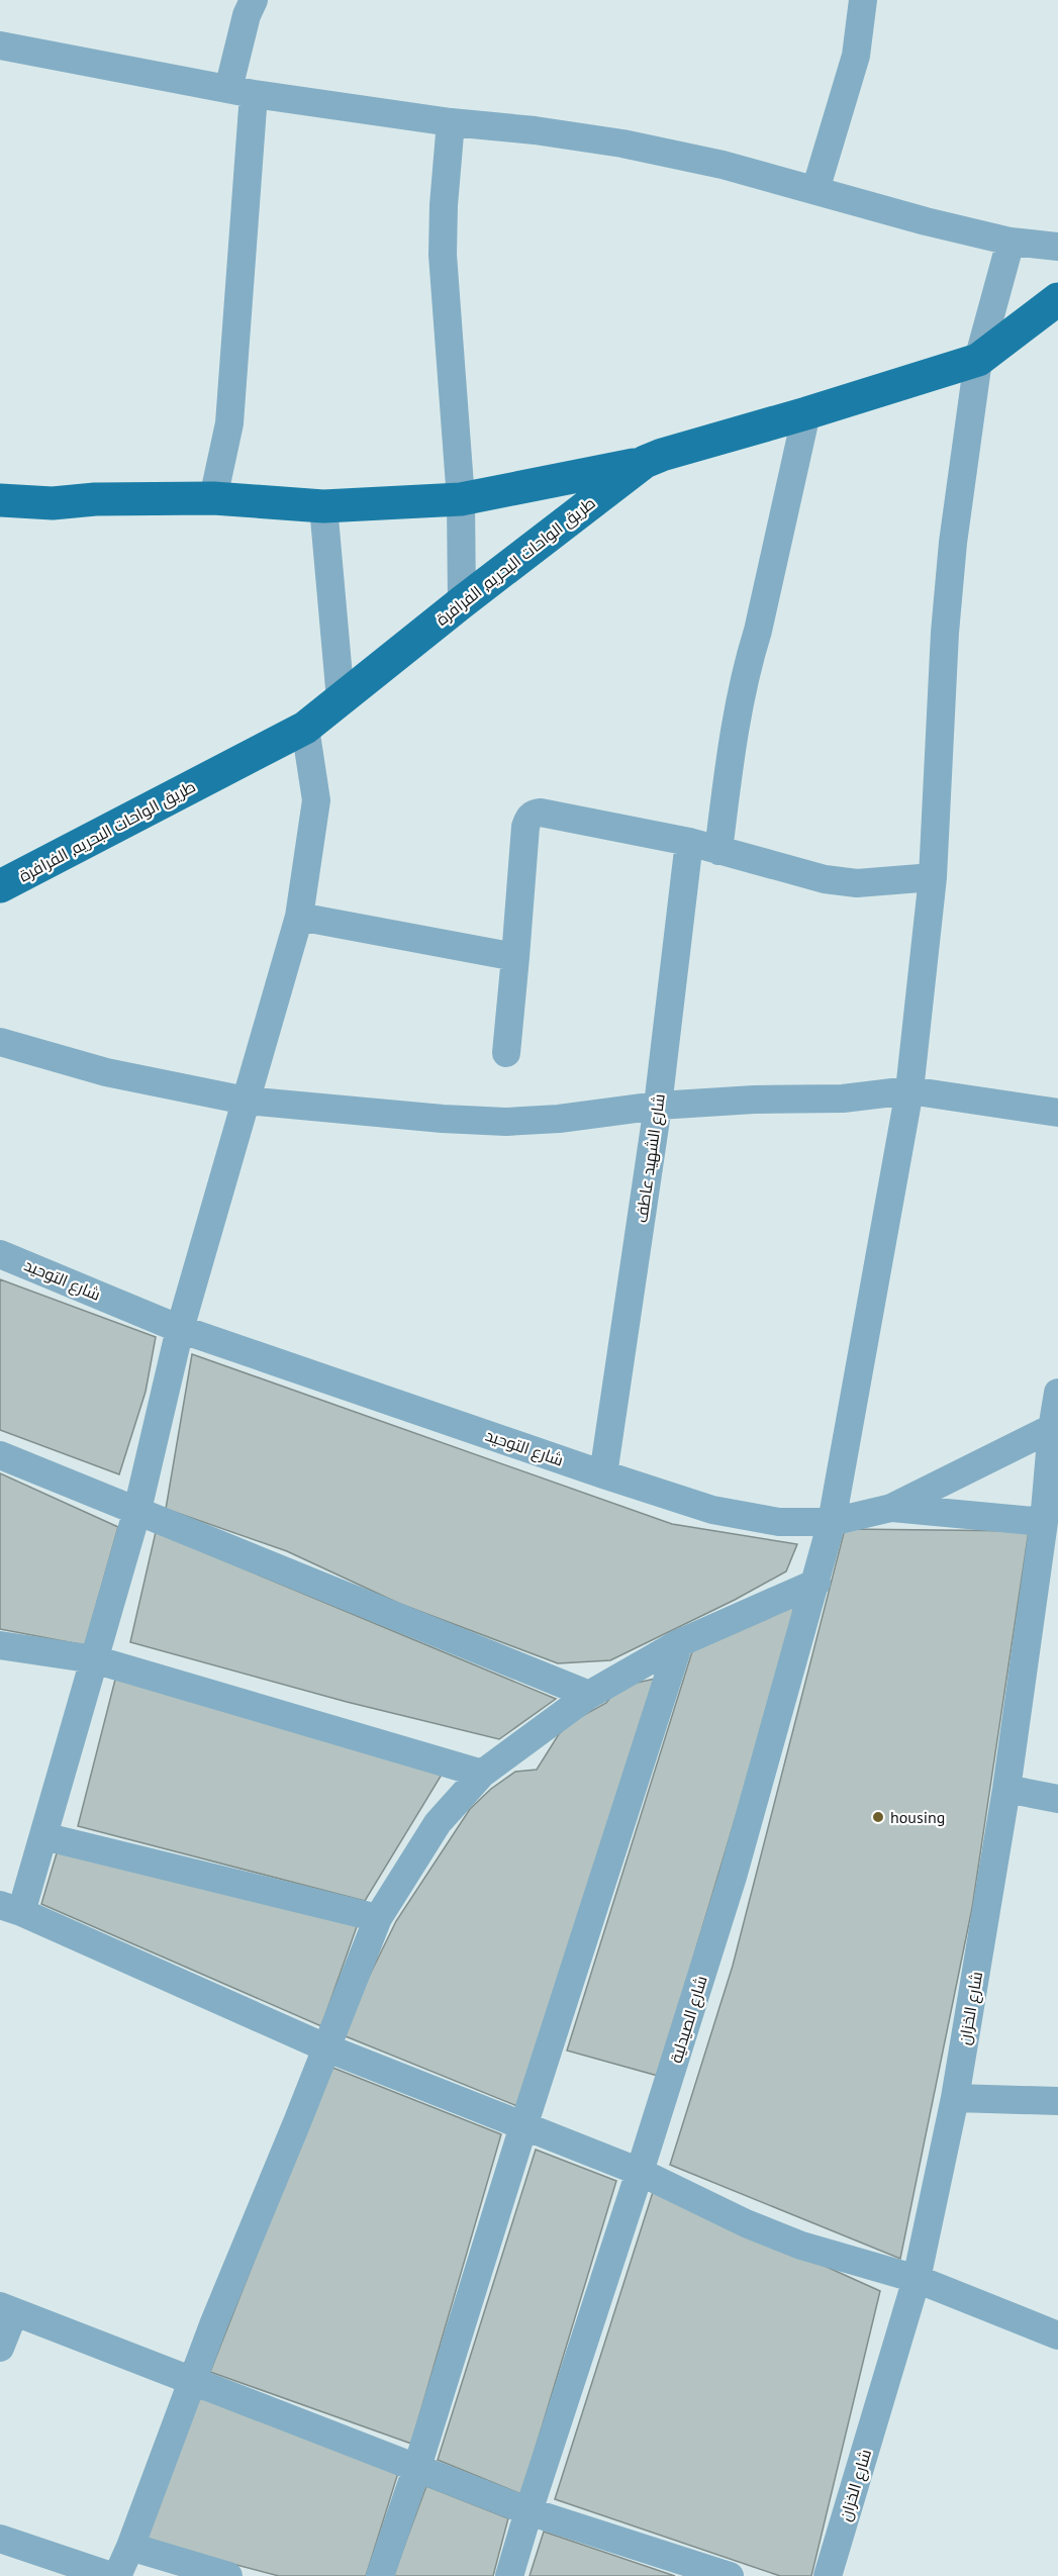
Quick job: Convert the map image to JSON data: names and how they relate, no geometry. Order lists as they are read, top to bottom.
{
  "streets": {
    "main road": ["طريق الواحات البحريه, الفرافرة"],
    "street": [
      "شارع الشهيد عاطف",
      "شارع التوحيد",
      "شارع الخزان",
      "شارع الصيدلية"
    ]
  },
  "crossings": [
    ["طريق الواحات البحريه, الفرافرة", "شارع الصيدلية"],
    ["شارع الشهيد عاطف", "شارع التوحيد"],
    ["شارع التوحيد", "شارع الخزان"],
    ["شارع التوحيد", "شارع الصيدلية"]
  ],
  "places": ["housing"]
}
